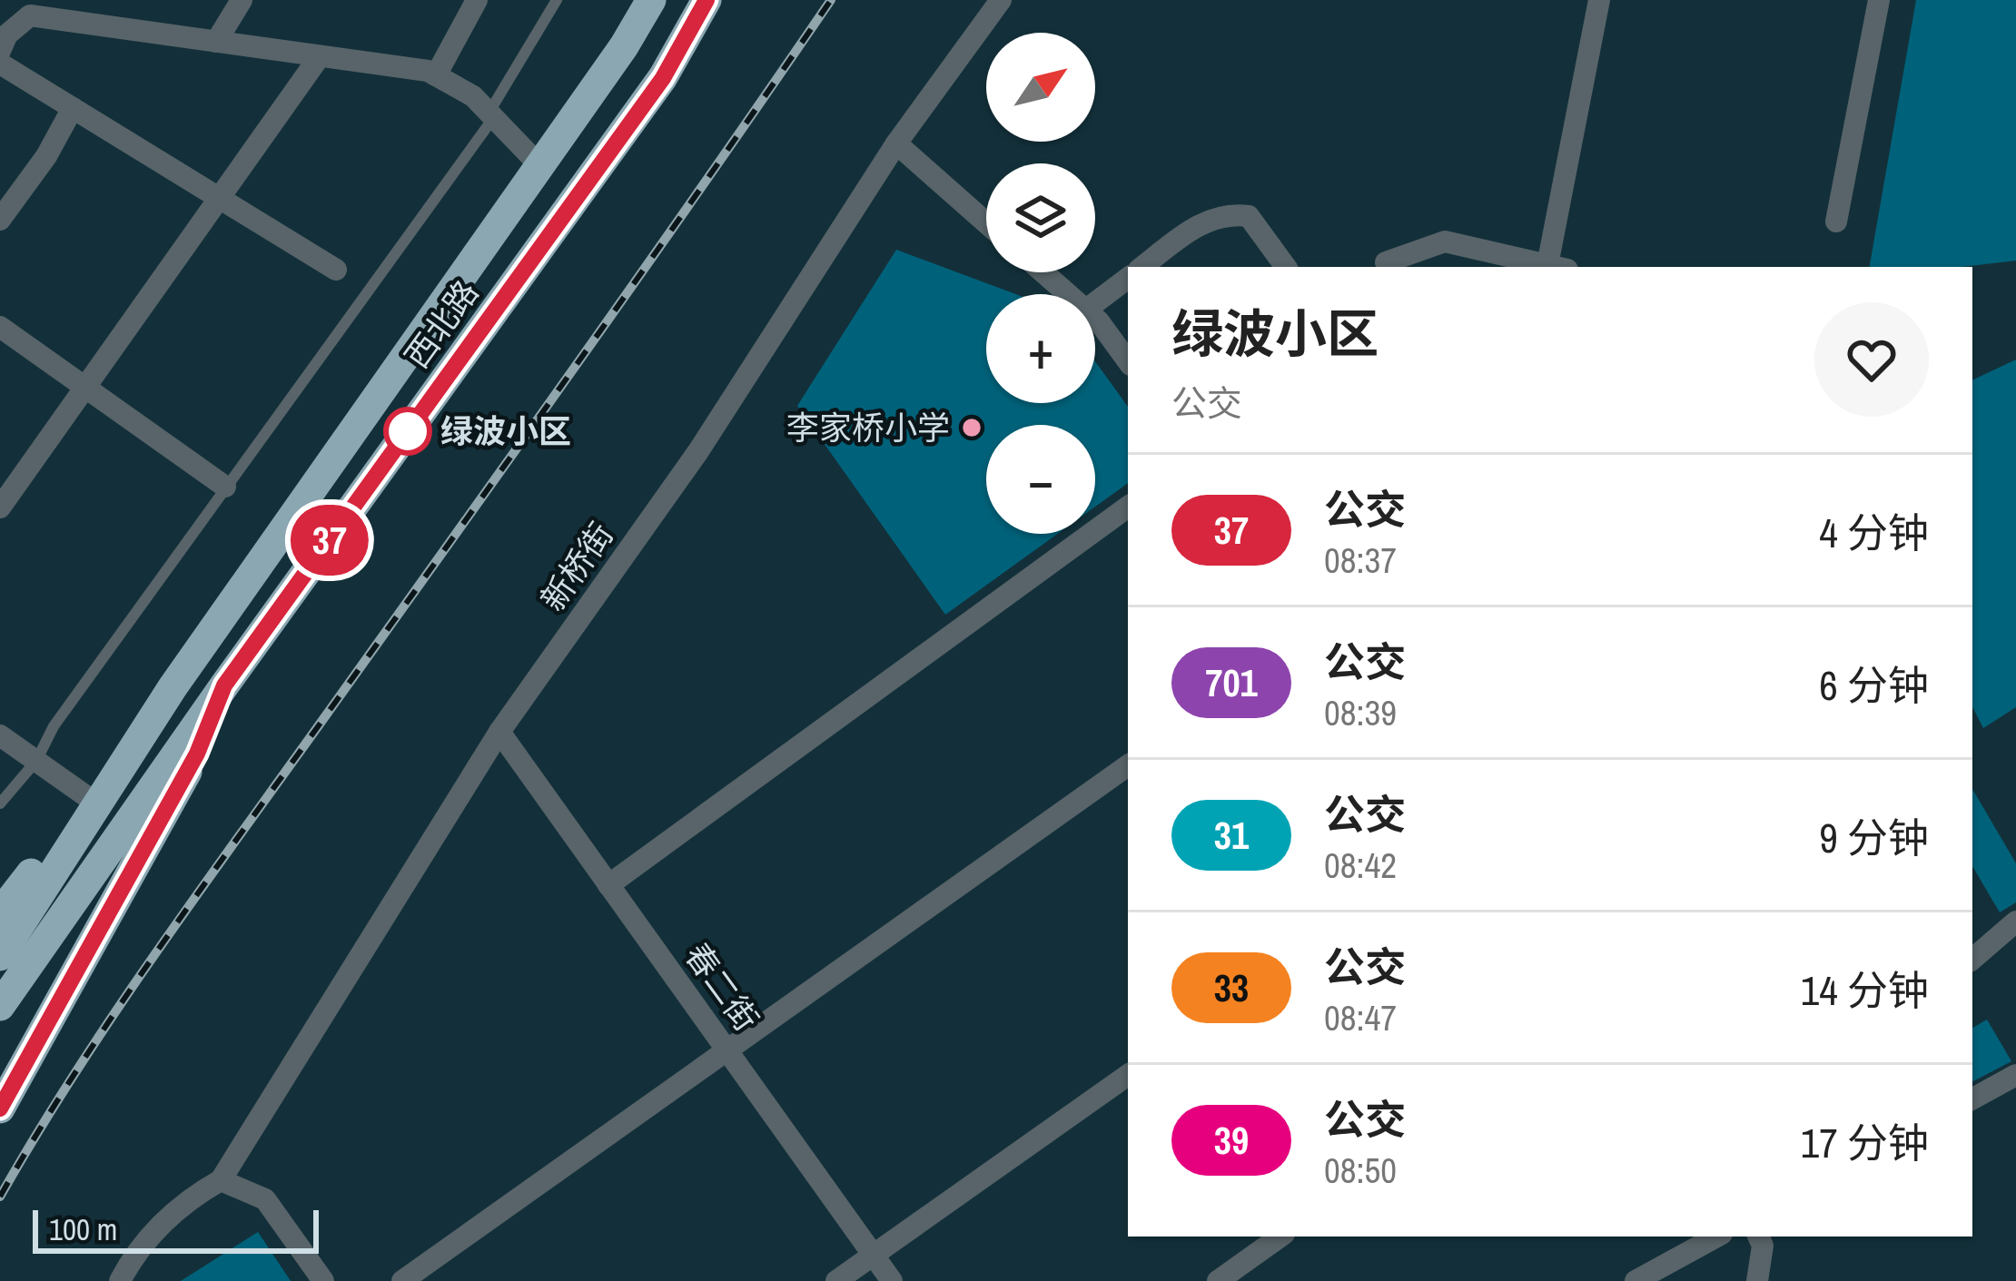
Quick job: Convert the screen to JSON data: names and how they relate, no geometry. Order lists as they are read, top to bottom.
{
  "streets": {
    "highway": ["西北路"],
    "street": ["新桥街", "春二街"]
  },
  "crossings": [
    ["新桥街", "春二街"]
  ],
  "places": ["李家桥小学", "绿波小区"],
  "lines": ["bus line 37"],
  "scale_bar": "100 m",
  "north": "top right",
  "page": {
    "on_map": "37",
    "map_buttons": ["+", "−"],
    "heading": ["绿波小区", "公交"],
    "list": [
      {
        "mark": "37",
        "name": "公交",
        "note": "08:37",
        "value": "4 分钟"
      },
      {
        "mark": "701",
        "name": "公交",
        "note": "08:39",
        "value": "6 分钟"
      },
      {
        "mark": "31",
        "name": "公交",
        "note": "08:42",
        "value": "9 分钟"
      },
      {
        "mark": "33",
        "name": "公交",
        "note": "08:47",
        "value": "14 分钟"
      },
      {
        "mark": "39",
        "name": "公交",
        "note": "08:50",
        "value": "17 分钟"
      }
    ],
    "scale": "100 m"
  }
}
